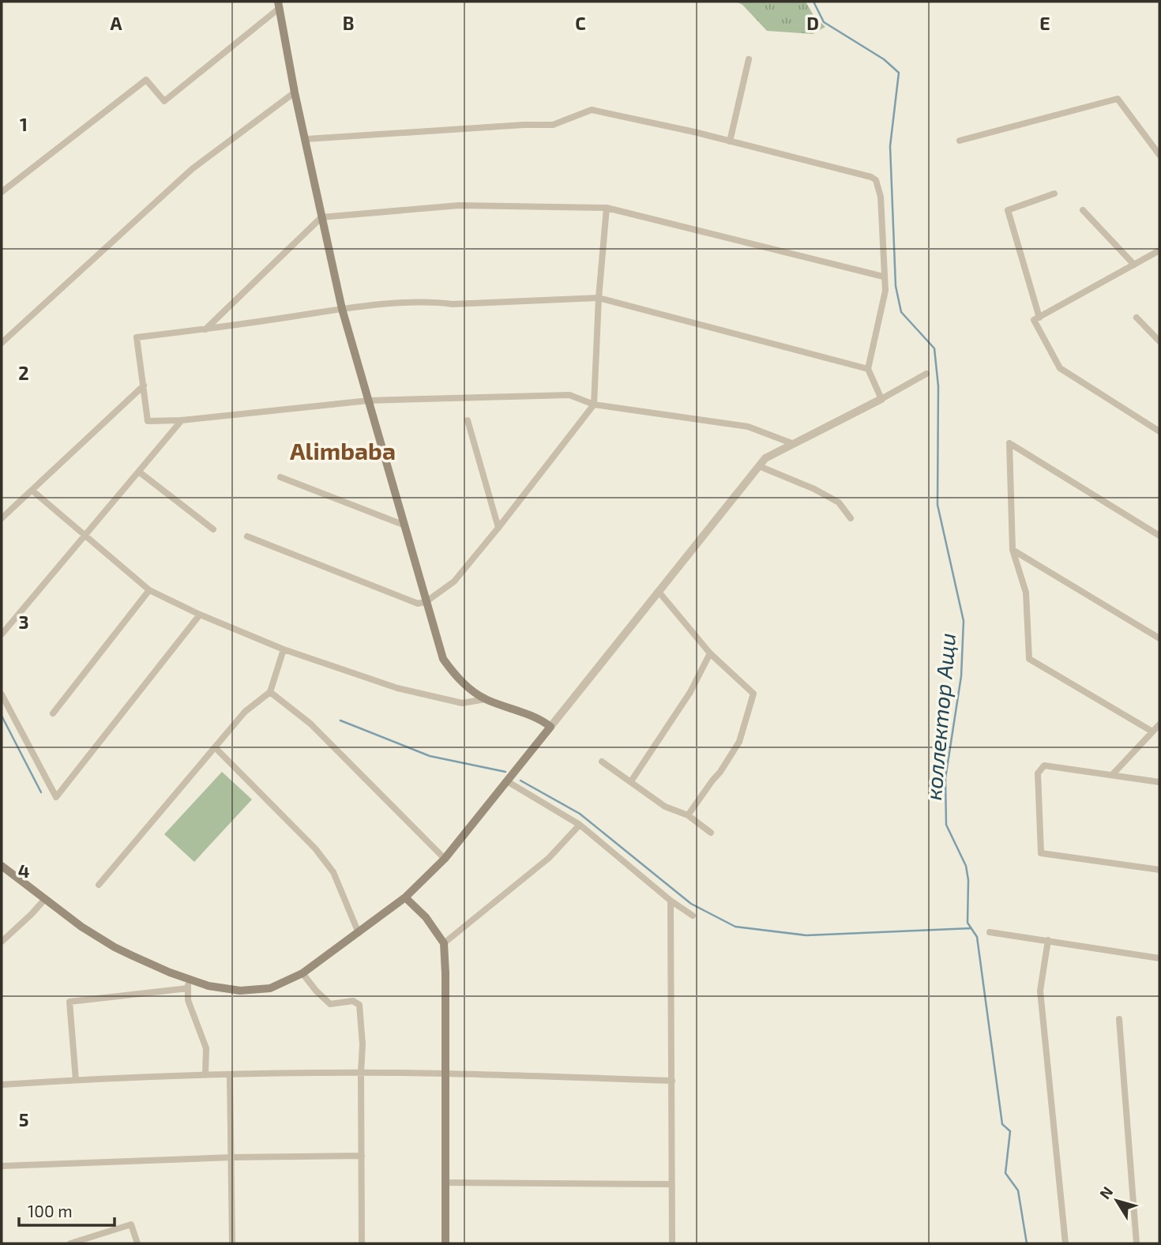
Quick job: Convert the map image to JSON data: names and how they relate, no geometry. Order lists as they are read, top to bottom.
{
  "districts": ["Alimbaba"],
  "water": ["коллектор Ащи"],
  "scale_bar": "100 m",
  "north": "top left",
  "grid": {
    "columns": [
      "A",
      "B",
      "C",
      "D",
      "E"
    ],
    "rows": [
      "1",
      "2",
      "3",
      "4",
      "5"
    ]
  }
}
